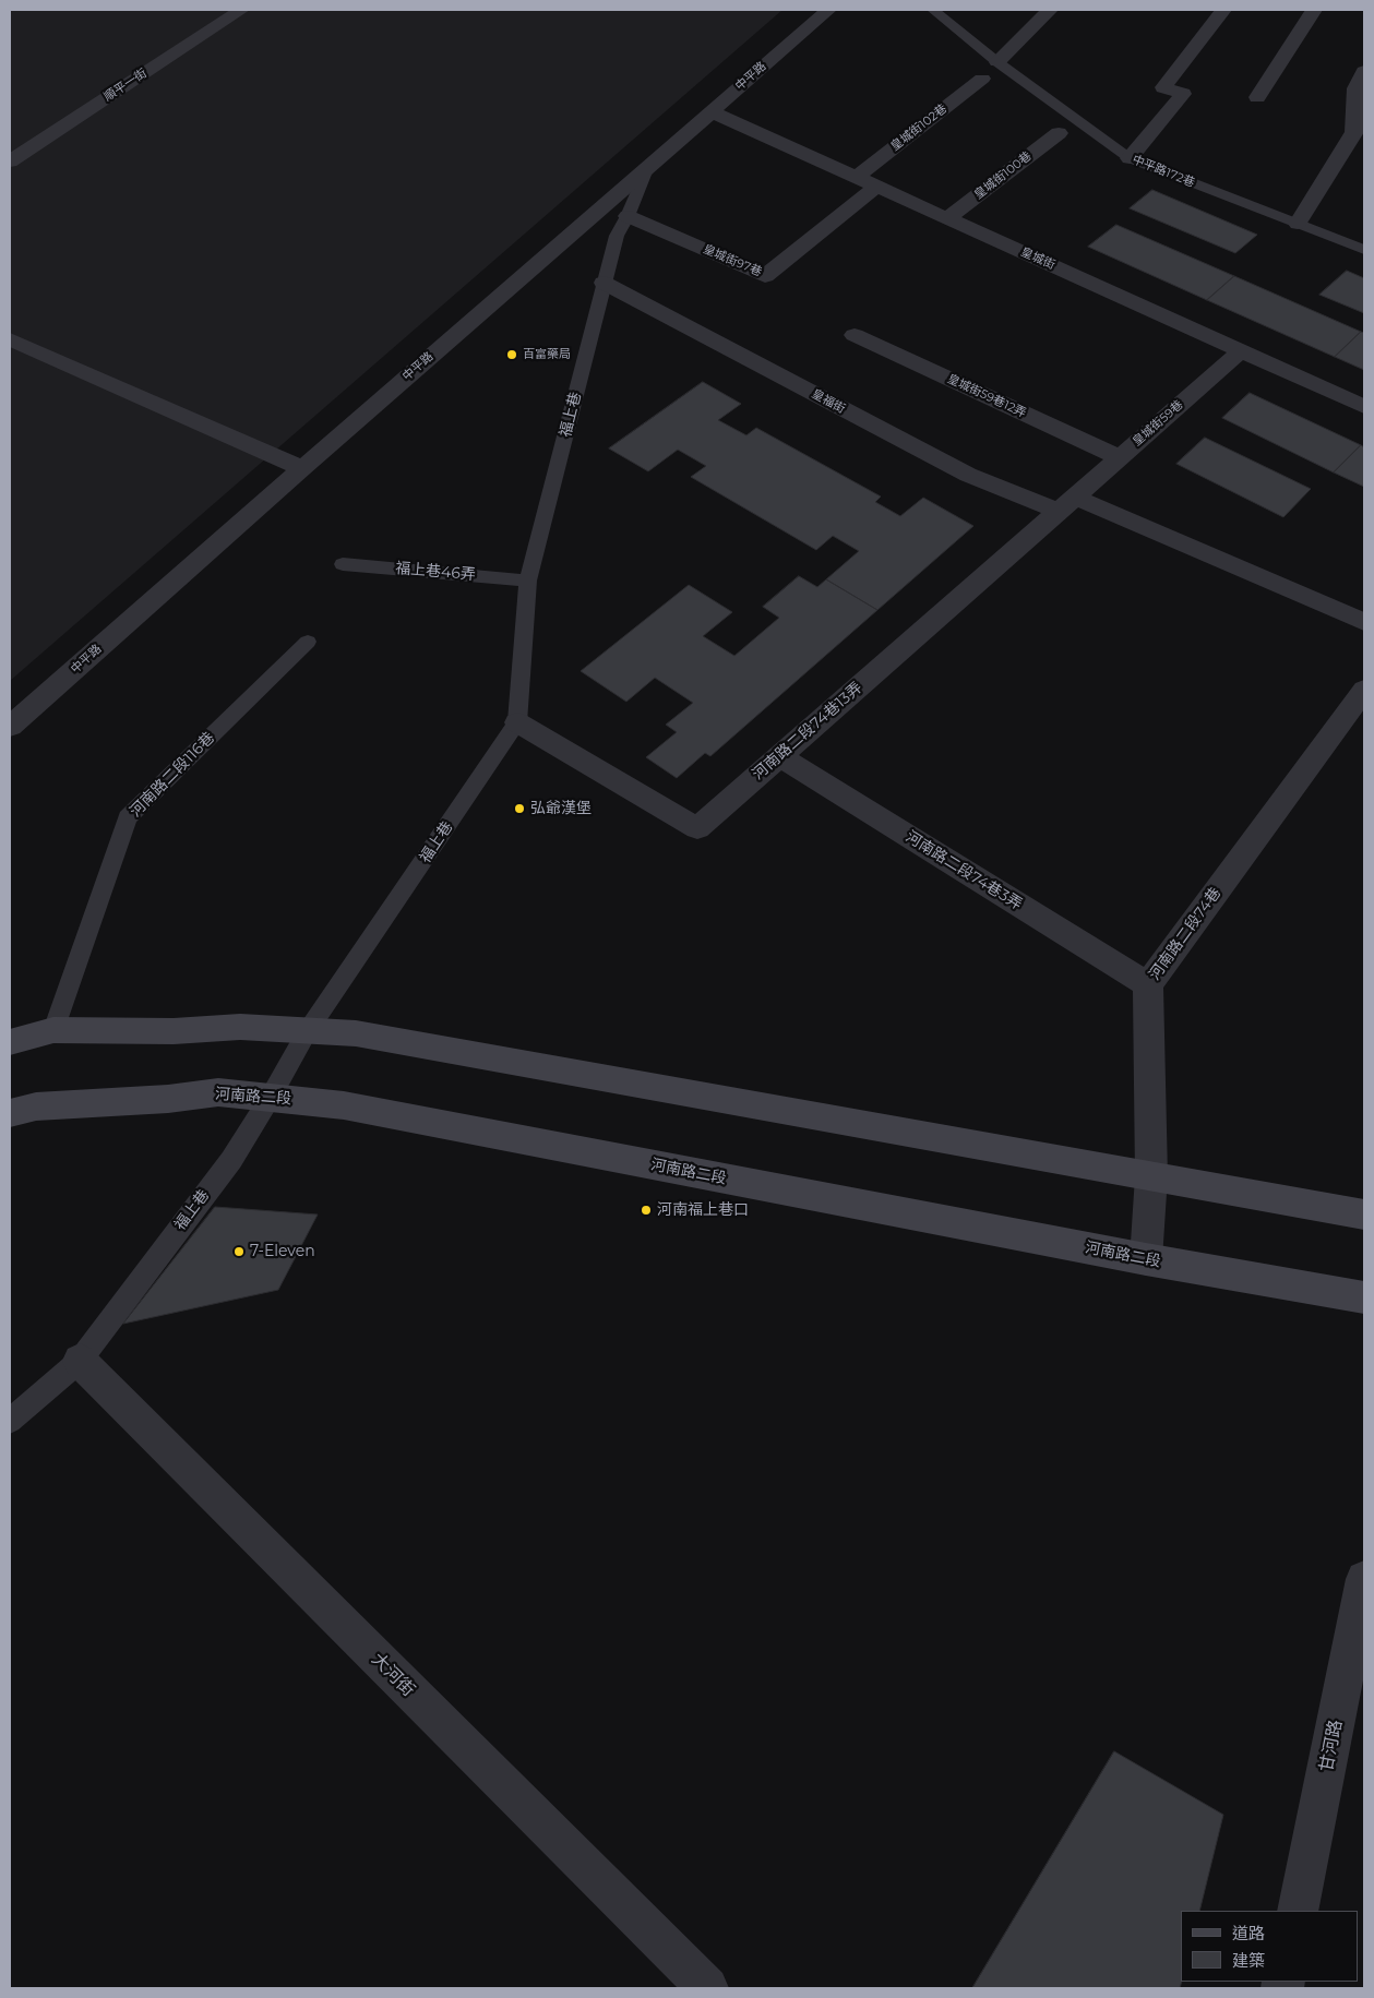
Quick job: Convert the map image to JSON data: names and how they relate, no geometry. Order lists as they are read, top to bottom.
{
  "streets": {
    "street": [
      "中平路",
      "順平一街",
      "皇城街102巷",
      "皇城街100巷",
      "皇城街",
      "皇城街97巷",
      "皇城街59巷12弄",
      "皇福街",
      "皇城街59巷",
      "河南路二段74巷13弄",
      "河南路二段74巷3弄",
      "河南路二段74巷",
      "河南路二段",
      "大河街",
      "甘河路"
    ],
    "lane": [
      "中平路172巷",
      "福上巷",
      "福上巷46弄",
      "河南路二段116巷"
    ]
  },
  "crossings": [
    ["中平路", "皇城街"],
    ["中平路", "福上巷"],
    ["皇城街102巷", "皇城街"],
    ["皇城街100巷", "皇城街"],
    ["皇城街", "皇城街97巷"],
    ["皇城街", "皇城街59巷"],
    ["皇城街97巷", "福上巷"],
    ["皇城街59巷12弄", "皇城街59巷"],
    ["皇福街", "福上巷"],
    ["皇福街", "皇城街59巷"],
    ["皇福街", "河南路二段74巷13弄"],
    ["福上巷", "福上巷46弄"],
    ["福上巷", "河南路二段74巷13弄"],
    ["福上巷", "河南路二段"],
    ["福上巷", "大河街"],
    ["皇城街59巷", "河南路二段74巷13弄"],
    ["河南路二段74巷13弄", "河南路二段74巷3弄"],
    ["河南路二段74巷3弄", "河南路二段74巷"],
    ["河南路二段74巷", "河南路二段"]
  ],
  "places": [
    "百富藥局",
    "弘爺漢堡",
    "河南福上巷口",
    "7-Eleven"
  ],
  "legend": ["道路", "建築"]
}
